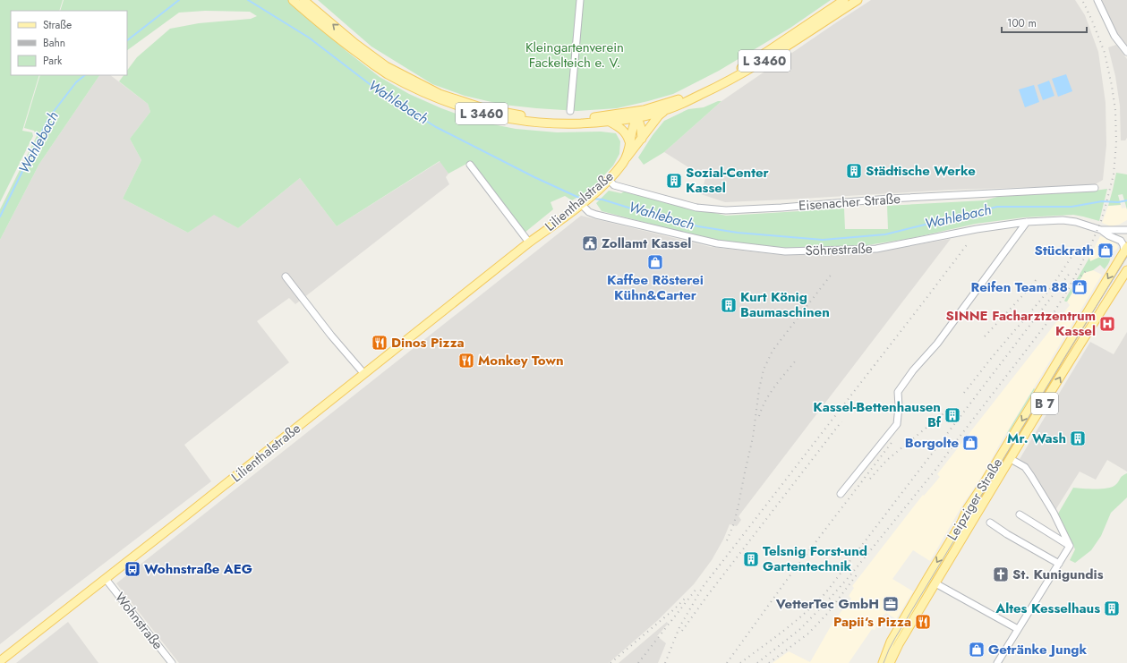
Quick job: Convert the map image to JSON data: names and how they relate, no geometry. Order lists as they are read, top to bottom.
{
  "streets": {
    "main road": [
      "L 3460",
      "Lilienthalstraße",
      "B 7",
      "Leipziger Straße"
    ],
    "street": ["Eisenacher Straße", "Söhrestraße", "Wohnstraße"]
  },
  "crossings": [
    ["L 3460", "Lilienthalstraße"],
    ["Lilienthalstraße", "Eisenacher Straße"],
    ["Lilienthalstraße", "Söhrestraße"],
    ["Lilienthalstraße", "Wohnstraße"],
    ["Söhrestraße", "Leipziger Straße"]
  ],
  "water": ["Wahlebach"],
  "parks": ["Kleingartenverein Fackelteich e. V."],
  "places": {
    "building": [
      "Städtische Werke",
      "Sozial-Center Kassel",
      "Kurt König Baumaschinen",
      "Kassel-Bettenhausen Bf",
      "Mr. Wash",
      "Telsnig Forst-und Gartentechnik",
      "Altes Kesselhaus"
    ],
    "public building": ["Zollamt Kassel"],
    "shop": [
      "Stückrath",
      "Kaffee Rösterei Kühn&Carter",
      "Reifen Team 88",
      "Borgolte",
      "Getränke Jungk"
    ],
    "hospital": ["SINNE Facharztzentrum Kassel"],
    "restaurant": ["Dinos Pizza", "Monkey Town", "Papii‘s Pizza"],
    "bus stop": ["Wohnstraße AEG"],
    "church": ["St. Kunigundis"],
    "office": ["VetterTec GmbH"]
  },
  "legend": ["Straße", "Bahn", "Park"],
  "scale_bar": "100 m"
}
